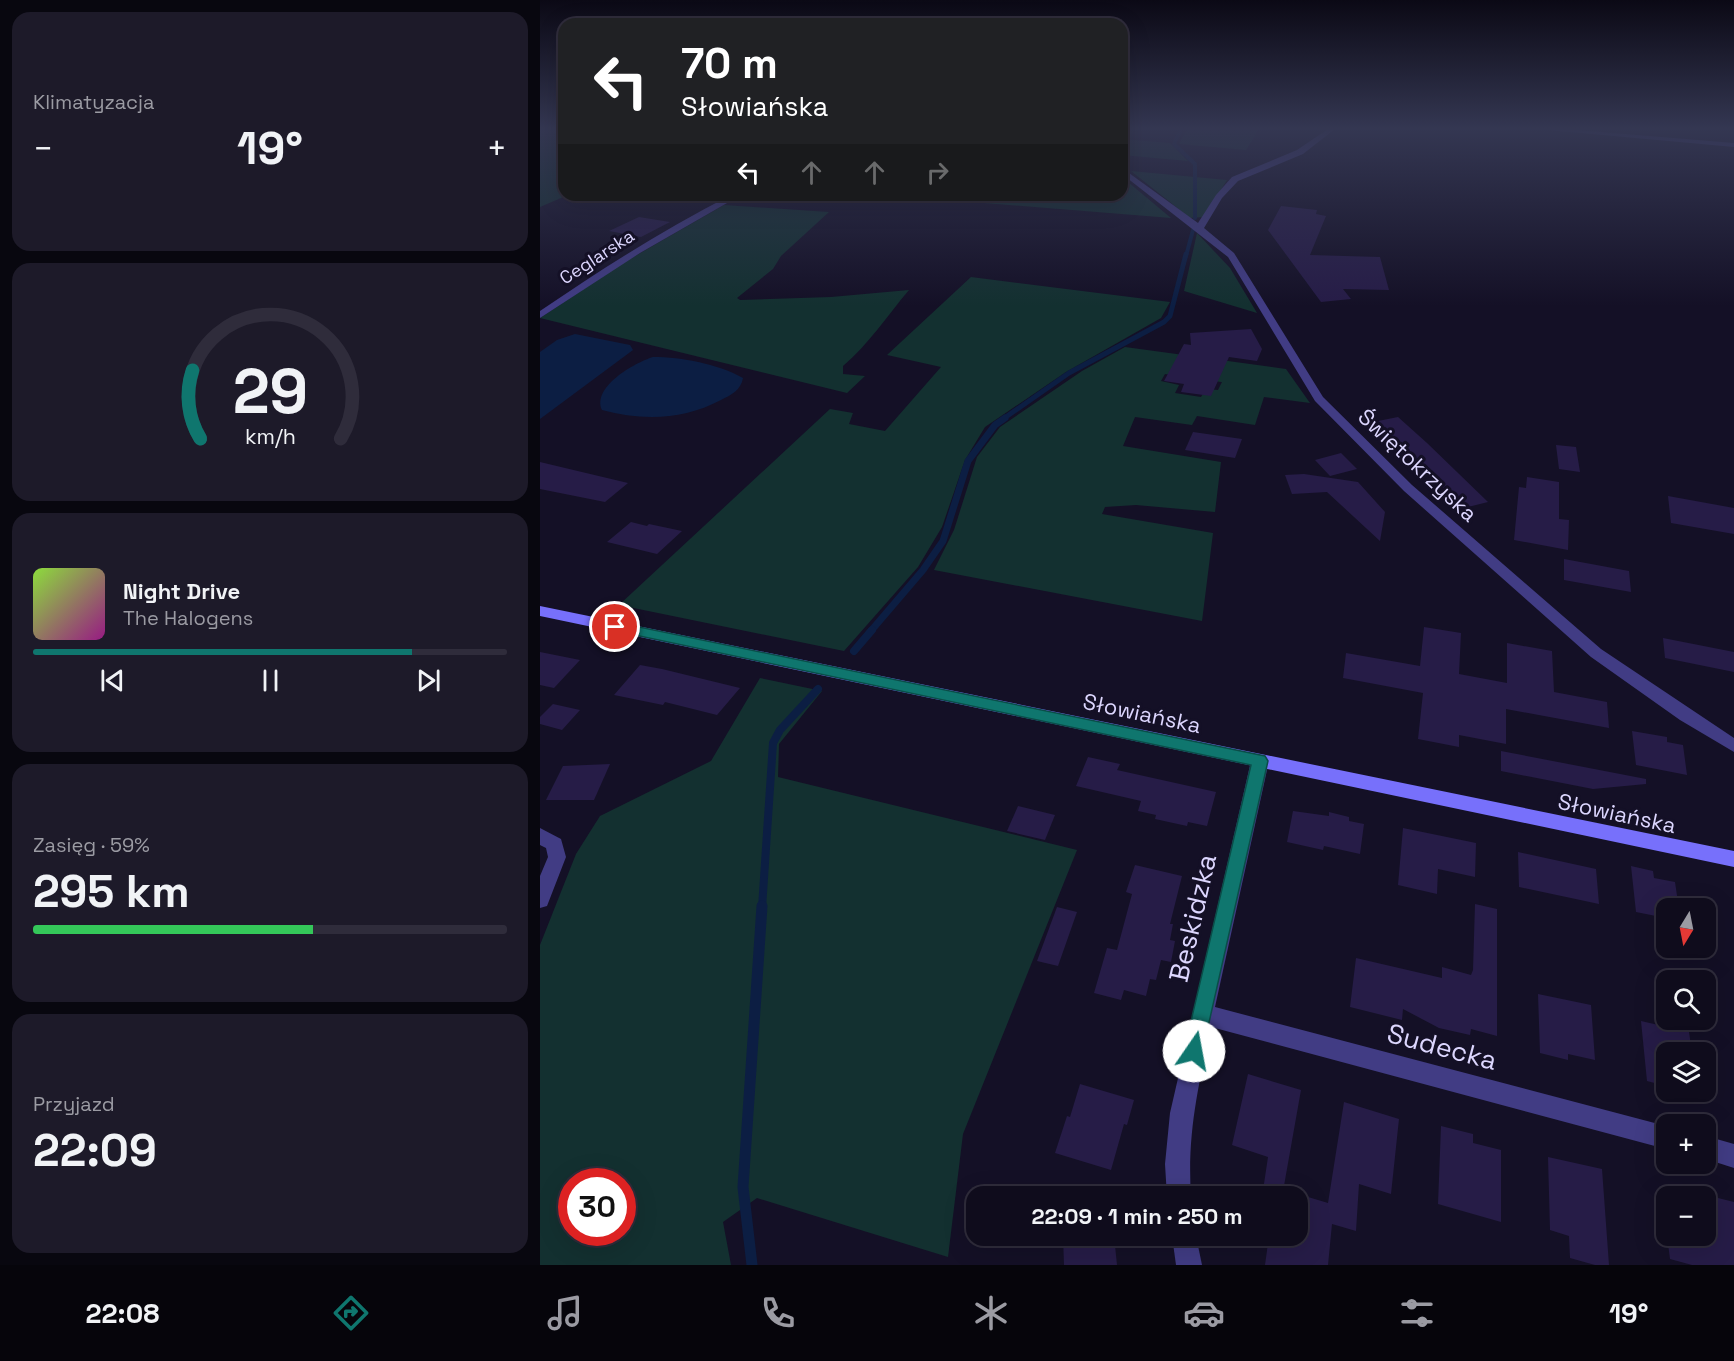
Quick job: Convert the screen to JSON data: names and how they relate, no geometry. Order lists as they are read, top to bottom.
{
  "streets": {
    "street": [
      "Ceglarska",
      "Świętokrzyska",
      "Słowiańska",
      "Beskidzka",
      "Sudecka"
    ]
  },
  "crossings": [
    ["Słowiańska", "Beskidzka"],
    ["Beskidzka", "Sudecka"]
  ],
  "north": "bottom",
  "page": {
    "tile": [
      "Klimatyzacja",
      ["Zasięg · 59%", "295 km"],
      ["Przyjazd", "22:09"]
    ],
    "turn": ["70 m", "Słowiańska"],
    "heat": ["−", "19°", "+"],
    "song": ["Night Drive", "The Halogens"],
    "map_buttons": ["+", "−"],
    "limit": "30",
    "trip": "22:09 · 1 min · 250 m",
    "tabs": ["22:08", "19°"],
    "gauge": ["29", "km/h"]
  }
}
